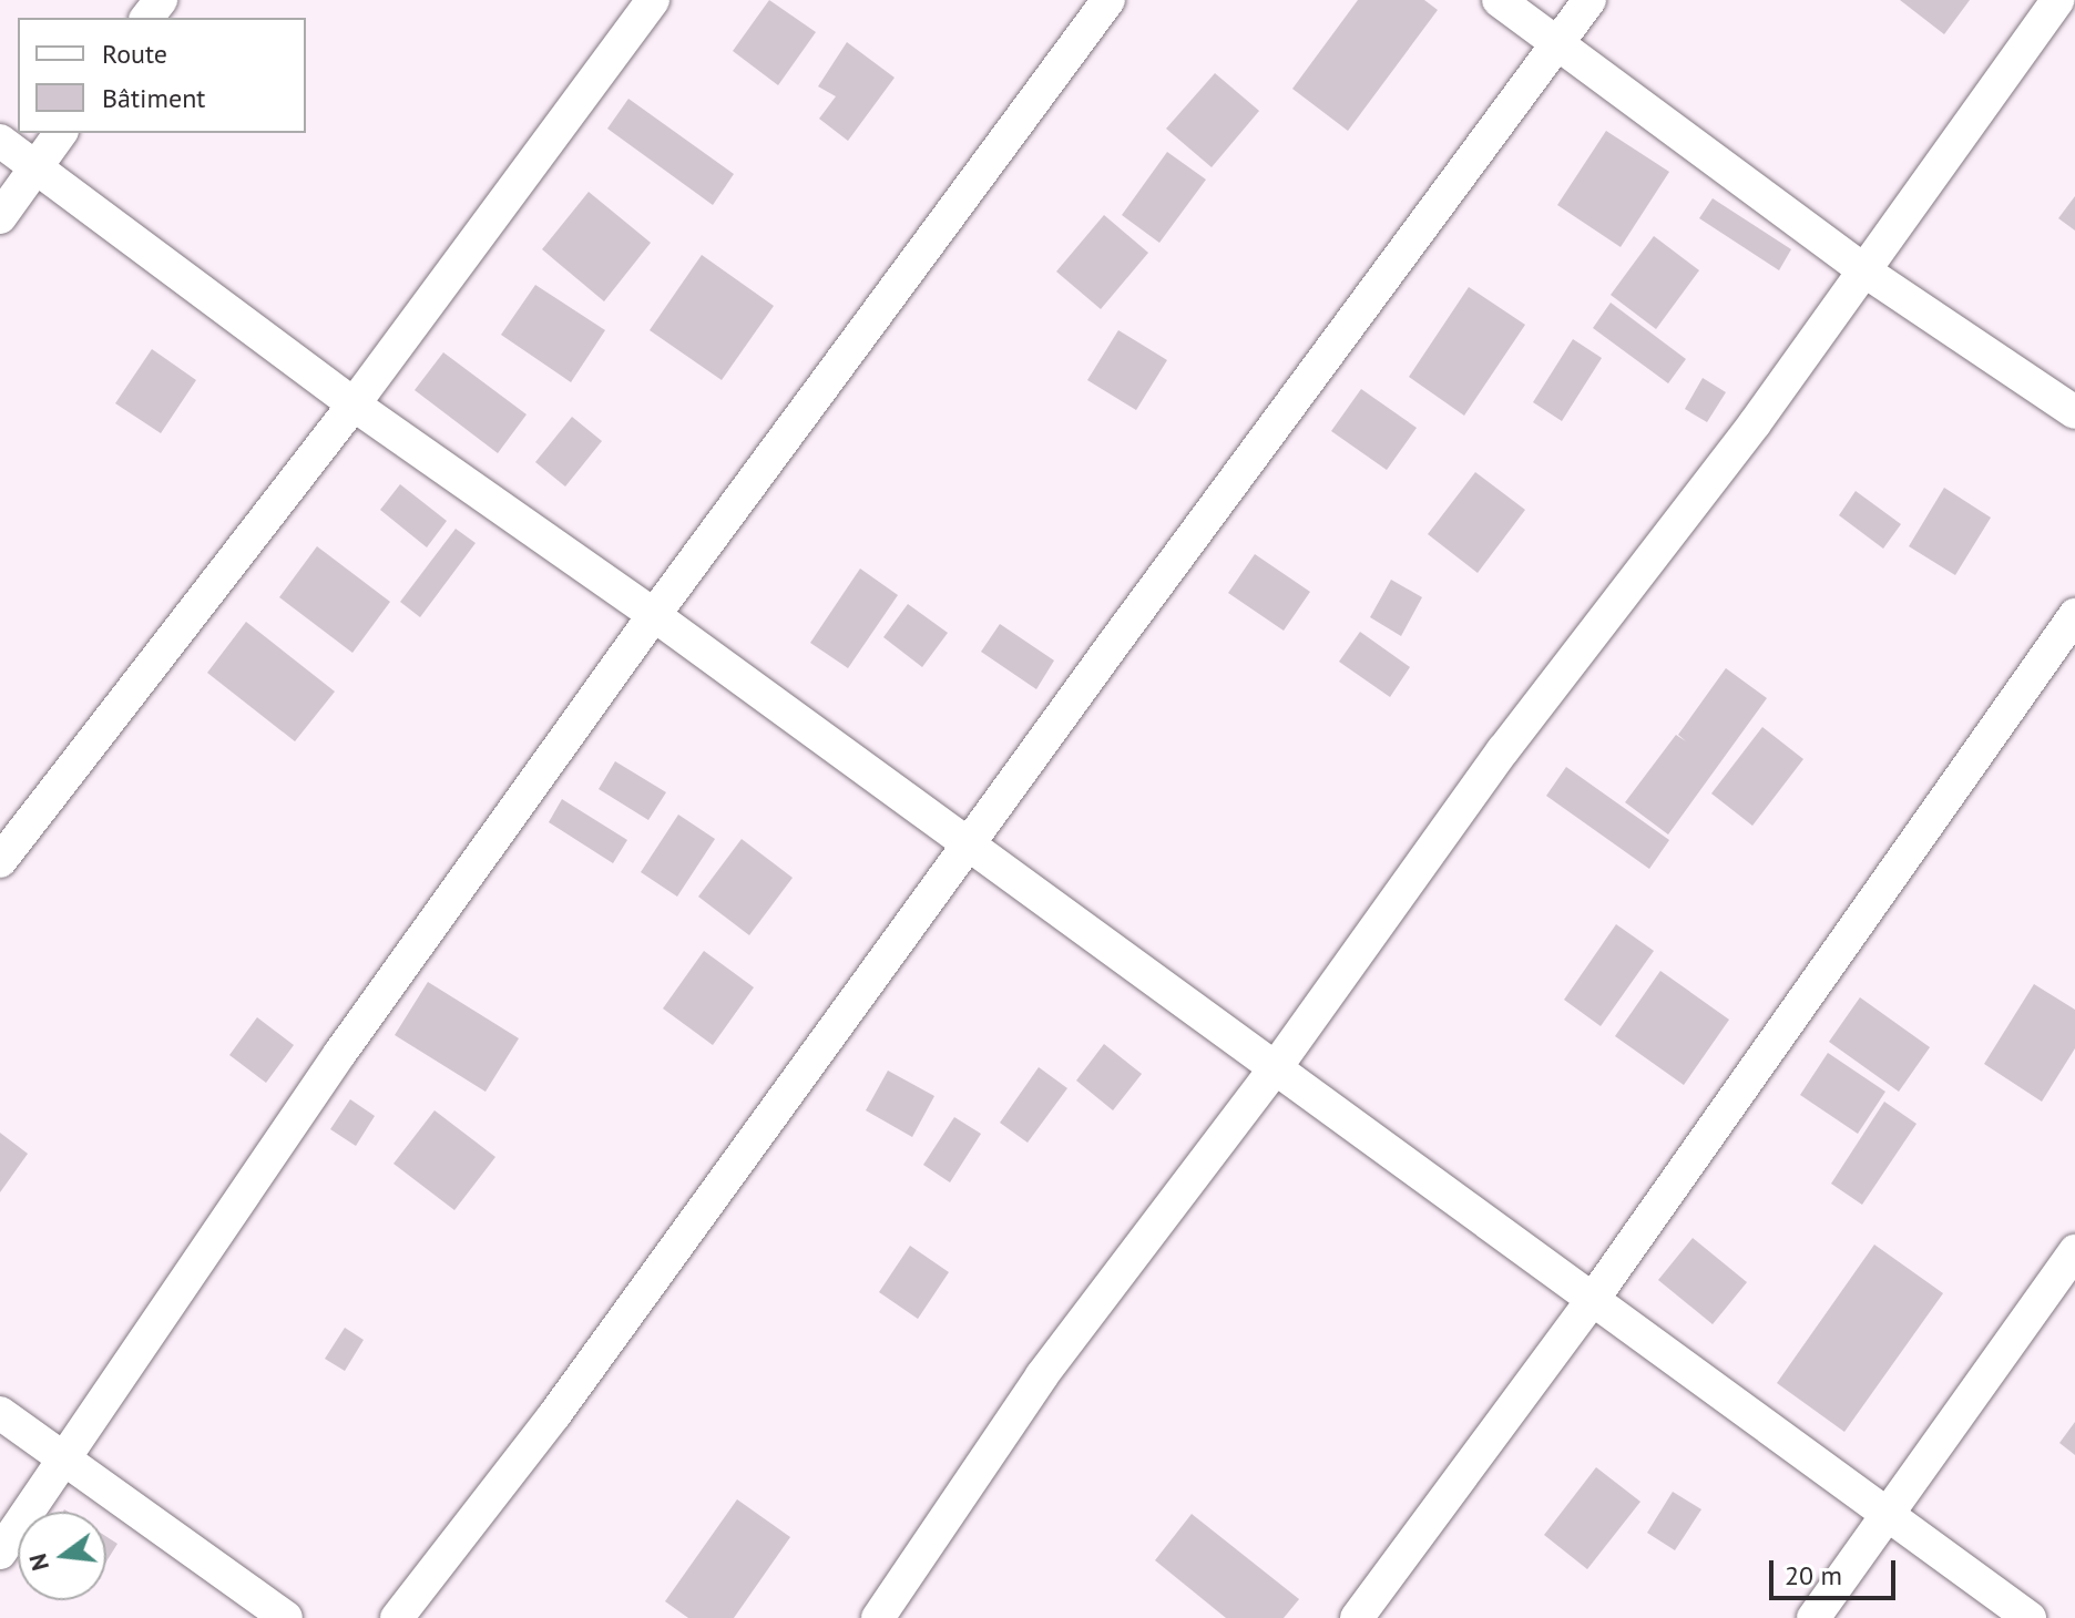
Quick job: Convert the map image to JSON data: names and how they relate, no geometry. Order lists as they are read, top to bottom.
{
  "legend": ["Route", "Bâtiment"],
  "scale_bar": "20 m",
  "north": "left"
}
